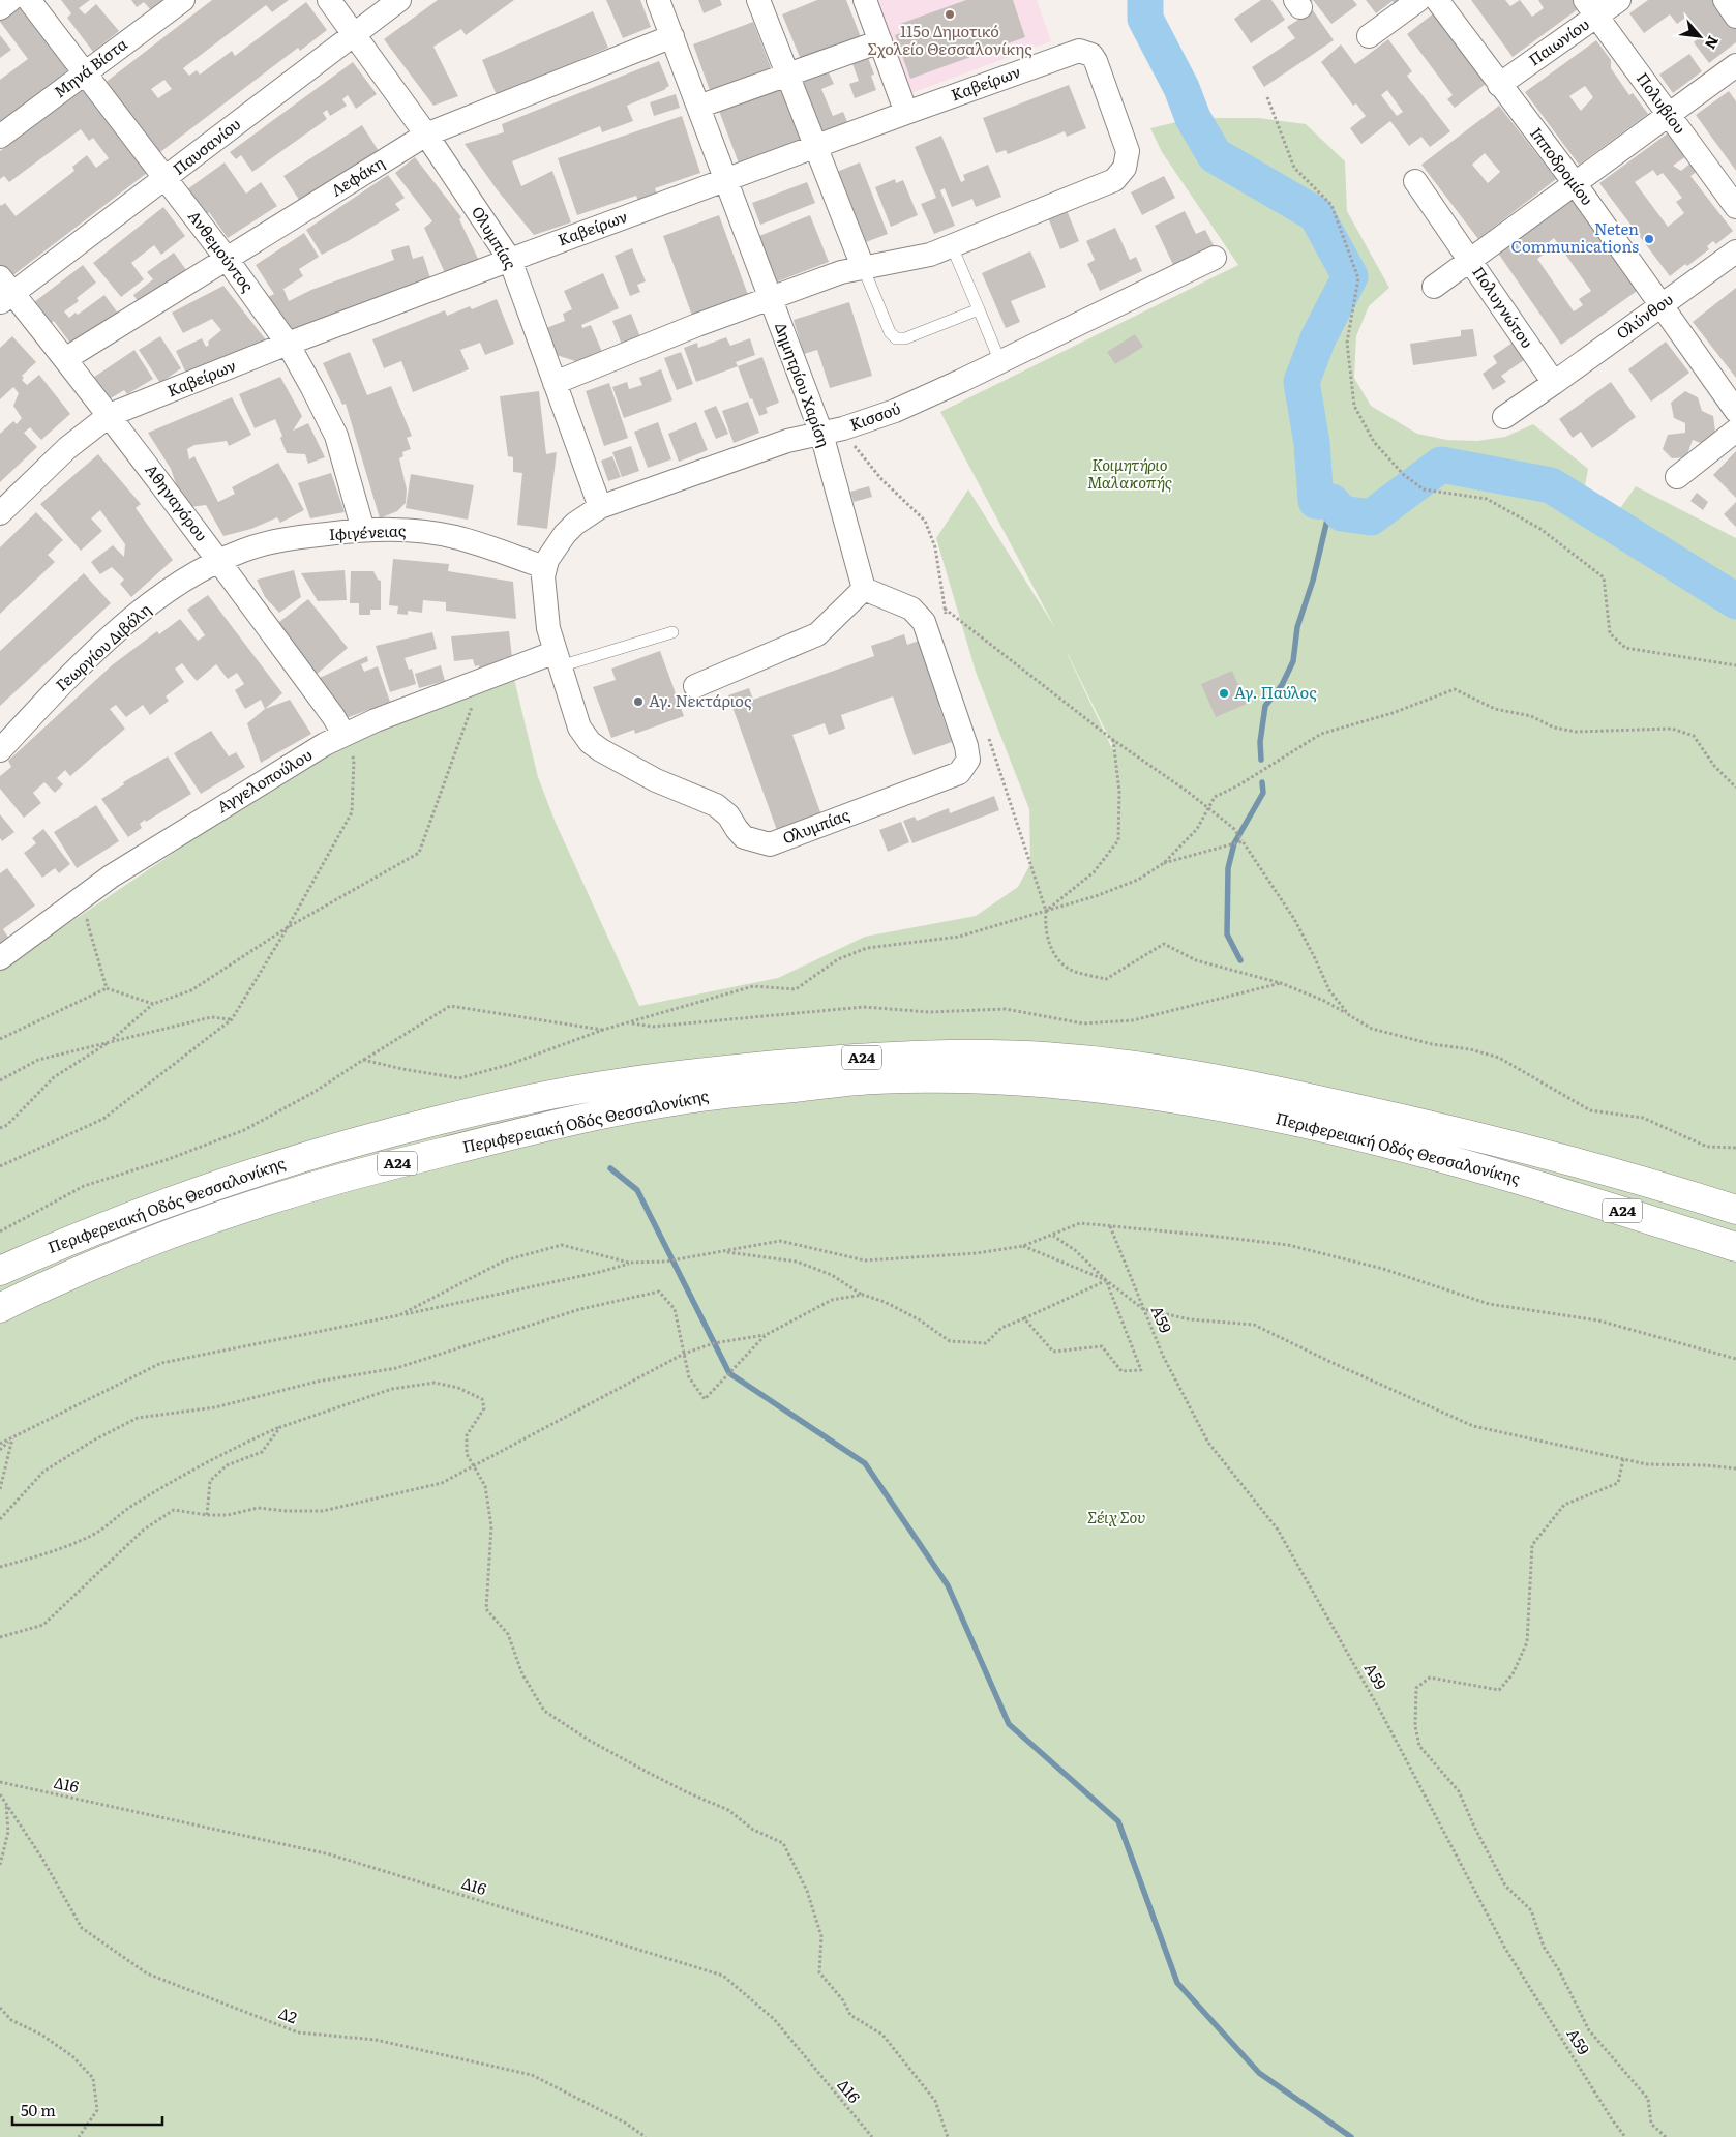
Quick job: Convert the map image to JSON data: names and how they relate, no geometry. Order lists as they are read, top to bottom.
{
  "streets": {
    "highway": ["Α24", "Περιφερειακή Οδός Θεσσαλονίκης"],
    "street": [
      "Παιωνίου",
      "Μηνά Βίστα",
      "Καβείρων",
      "Πολυβίου",
      "Παυσανίου",
      "Ιπποδρομίου",
      "Λεφάκη",
      "Ολυμπίας",
      "Ανθεμούντος",
      "Πολυγνώτου",
      "Ολύνθου",
      "Δημητρίου Χαρίση",
      "Κισσού",
      "Αθηναγόρου",
      "Ιφιγένειας",
      "Γεωργίου Διβόλη",
      "Αγγελοπούλου"
    ],
    "path": ["Α59", "Δ16", "Δ2"]
  },
  "crossings": [
    ["Παιωνίου", "Πολυβίου"],
    ["Παιωνίου", "Ιπποδρομίου"],
    ["Μηνά Βίστα", "Ανθεμούντος"],
    ["Καβείρων", "Ολυμπίας"],
    ["Καβείρων", "Ανθεμούντος"],
    ["Καβείρων", "Δημητρίου Χαρίση"],
    ["Καβείρων", "Αθηναγόρου"],
    ["Παυσανίου", "Ολυμπίας"],
    ["Παυσανίου", "Ανθεμούντος"],
    ["Παυσανίου", "Αθηναγόρου"],
    ["Ιπποδρομίου", "Ολύνθου"],
    ["Λεφάκη", "Ολυμπίας"],
    ["Λεφάκη", "Ανθεμούντος"],
    ["Λεφάκη", "Δημητρίου Χαρίση"],
    ["Λεφάκη", "Αθηναγόρου"],
    ["Ολυμπίας", "Δημητρίου Χαρίση"],
    ["Ολυμπίας", "Κισσού"],
    ["Ολυμπίας", "Ιφιγένειας"],
    ["Ολυμπίας", "Αγγελοπούλου"],
    ["Ανθεμούντος", "Ιφιγένειας"],
    ["Πολυγνώτου", "Ολύνθου"],
    ["Δημητρίου Χαρίση", "Κισσού"],
    ["Κισσού", "Ιφιγένειας"],
    ["Αθηναγόρου", "Ιφιγένειας"],
    ["Αθηναγόρου", "Γεωργίου Διβόλη"],
    ["Αθηναγόρου", "Αγγελοπούλου"],
    ["Ιφιγένειας", "Γεωργίου Διβόλη"]
  ],
  "parks": ["Κοιμητήριο Μαλακοπής", "Σέιχ Σου"],
  "places": [
    "115o Δημοτικό Σχολείο Θεσσαλονίκης",
    "Neten Communications",
    "Αγ. Παύλος",
    "Αγ. Νεκτάριος"
  ],
  "scale_bar": "50 m",
  "north": "bottom right"
}
